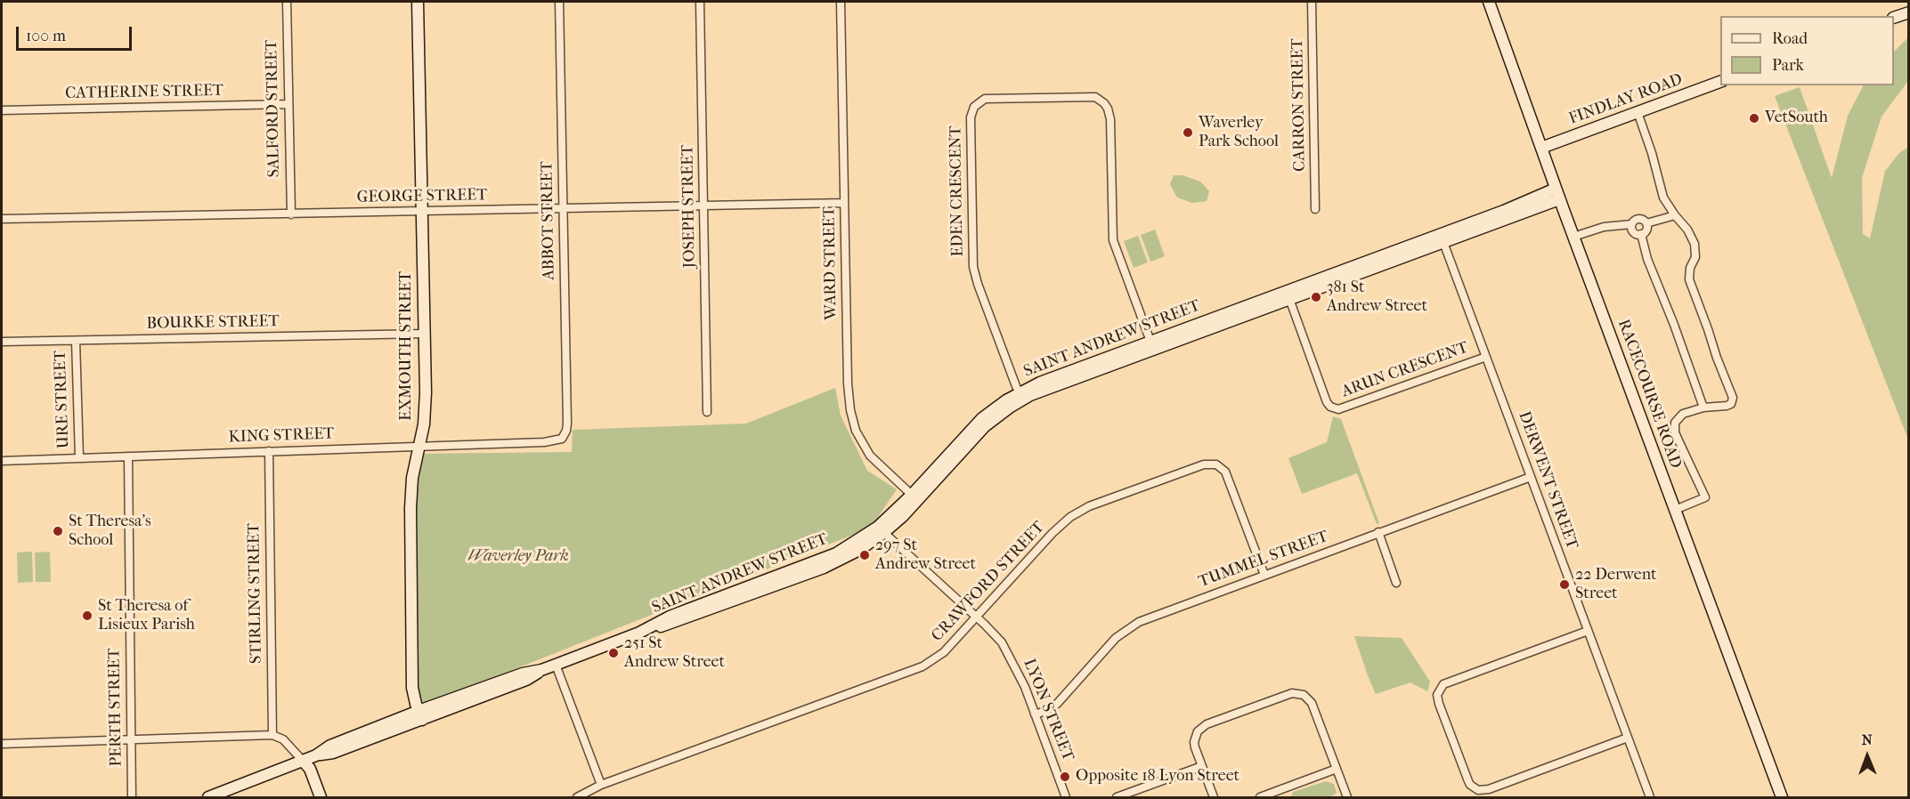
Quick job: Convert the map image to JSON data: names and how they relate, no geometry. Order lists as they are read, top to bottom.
{
  "streets": {
    "street": [
      "CATHERINE STREET",
      "FINDLAY ROAD",
      "CARRON STREET",
      "SALFORD STREET",
      "EDEN CRESCENT",
      "GEORGE STREET",
      "JOSEPH STREET",
      "ABBOT STREET",
      "WARD STREET",
      "BOURKE STREET",
      "SAINT ANDREW STREET",
      "EXMOUTH STREET",
      "ARUN CRESCENT",
      "RACECOURSE ROAD",
      "URE STREET",
      "KING STREET",
      "DERWENT STREET",
      "TUMMEL STREET",
      "CRAWFORD STREET",
      "STIRLING STREET",
      "PERTH STREET",
      "LYON STREET"
    ]
  },
  "crossings": [
    ["CATHERINE STREET", "SALFORD STREET"],
    ["FINDLAY ROAD", "RACECOURSE ROAD"],
    ["SALFORD STREET", "GEORGE STREET"],
    ["EDEN CRESCENT", "SAINT ANDREW STREET"],
    ["GEORGE STREET", "JOSEPH STREET"],
    ["GEORGE STREET", "ABBOT STREET"],
    ["GEORGE STREET", "WARD STREET"],
    ["GEORGE STREET", "EXMOUTH STREET"],
    ["ABBOT STREET", "KING STREET"],
    ["WARD STREET", "SAINT ANDREW STREET"],
    ["BOURKE STREET", "EXMOUTH STREET"],
    ["BOURKE STREET", "URE STREET"],
    ["SAINT ANDREW STREET", "EXMOUTH STREET"],
    ["SAINT ANDREW STREET", "ARUN CRESCENT"],
    ["SAINT ANDREW STREET", "RACECOURSE ROAD"],
    ["SAINT ANDREW STREET", "DERWENT STREET"],
    ["SAINT ANDREW STREET", "LYON STREET"],
    ["EXMOUTH STREET", "KING STREET"],
    ["ARUN CRESCENT", "DERWENT STREET"],
    ["URE STREET", "KING STREET"],
    ["KING STREET", "STIRLING STREET"],
    ["KING STREET", "PERTH STREET"],
    ["DERWENT STREET", "TUMMEL STREET"],
    ["TUMMEL STREET", "CRAWFORD STREET"],
    ["TUMMEL STREET", "LYON STREET"],
    ["CRAWFORD STREET", "LYON STREET"]
  ],
  "parks": ["Waverley Park"],
  "places": [
    "VetSouth",
    "Waverley Park School",
    "381 St Andrew Street",
    "St Theresa's School",
    "297 St Andrew Street",
    "22 Derwent Street",
    "St Theresa of Lisieux Parish",
    "251 St Andrew Street",
    "Opposite 18 Lyon Street"
  ],
  "legend": ["Road", "Park"],
  "scale_bar": "100 m",
  "north": "top"
}
